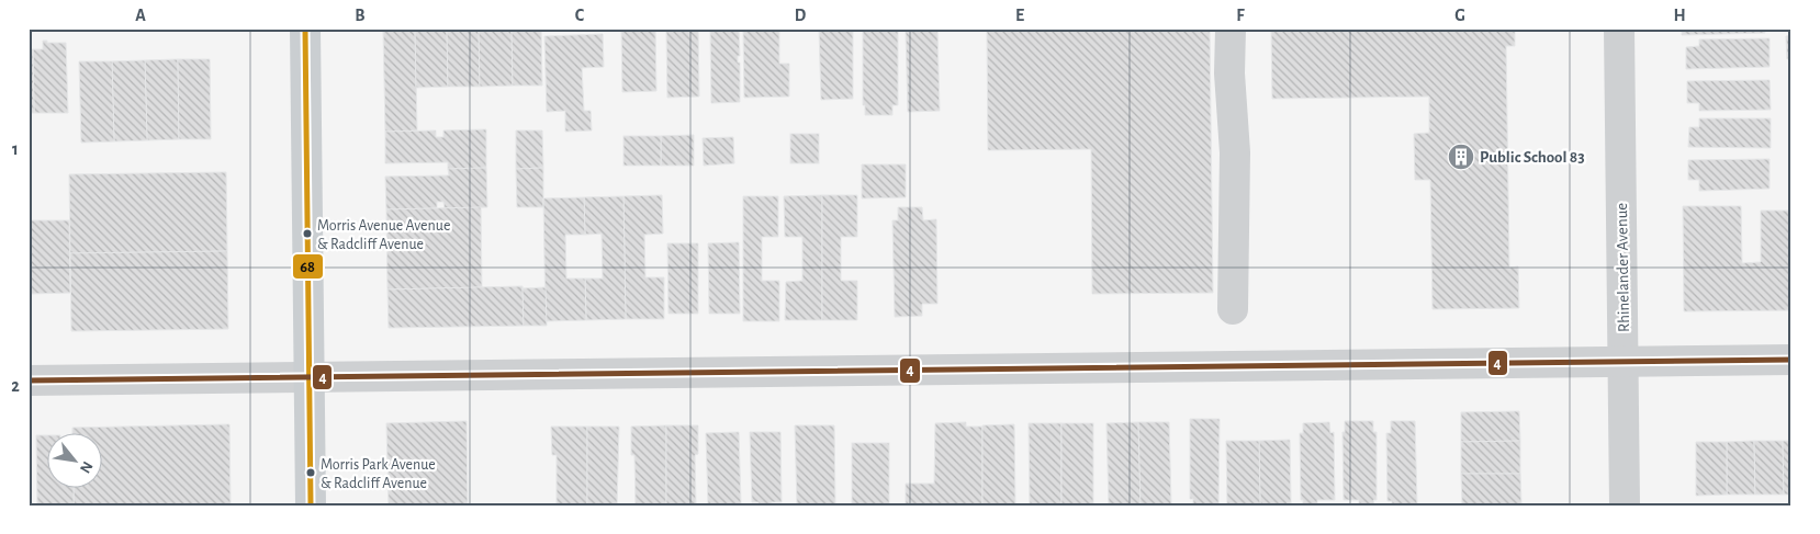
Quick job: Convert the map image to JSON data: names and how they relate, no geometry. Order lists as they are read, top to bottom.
{
  "streets": {
    "street": ["Rhinelander Avenue"]
  },
  "places": {
    "building": ["Public School 83"],
    "other": ["Morris Avenue Avenue & Radcliff Avenue", "Morris Park Avenue & Radcliff Avenue"]
  },
  "lines": ["transit line 68", "transit line 4"],
  "north": "bottom right",
  "grid": {
    "columns": [
      "A",
      "B",
      "C",
      "D",
      "E",
      "F",
      "G",
      "H"
    ],
    "rows": ["1", "2"]
  }
}
